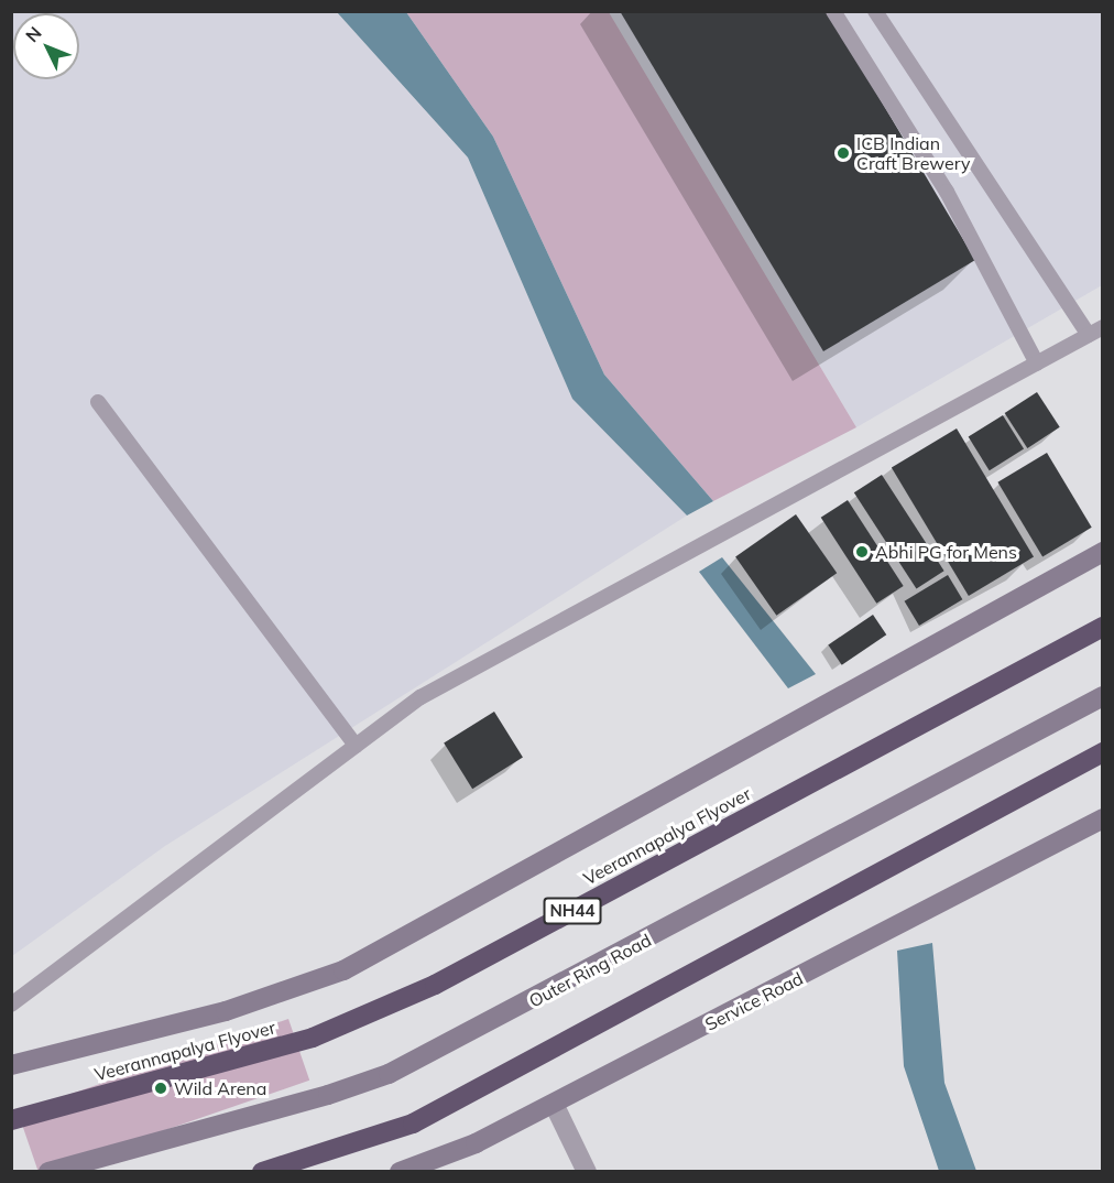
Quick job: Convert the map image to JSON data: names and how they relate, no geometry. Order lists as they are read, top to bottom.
{
  "streets": {
    "highway": ["Veerannapalya Flyover", "NH44"],
    "street": ["Outer Ring Road", "Service Road"]
  },
  "places": ["ICB Indian Craft Brewery", "Abhi PG for Mens", "Wild Arena"],
  "north": "top left"
}
